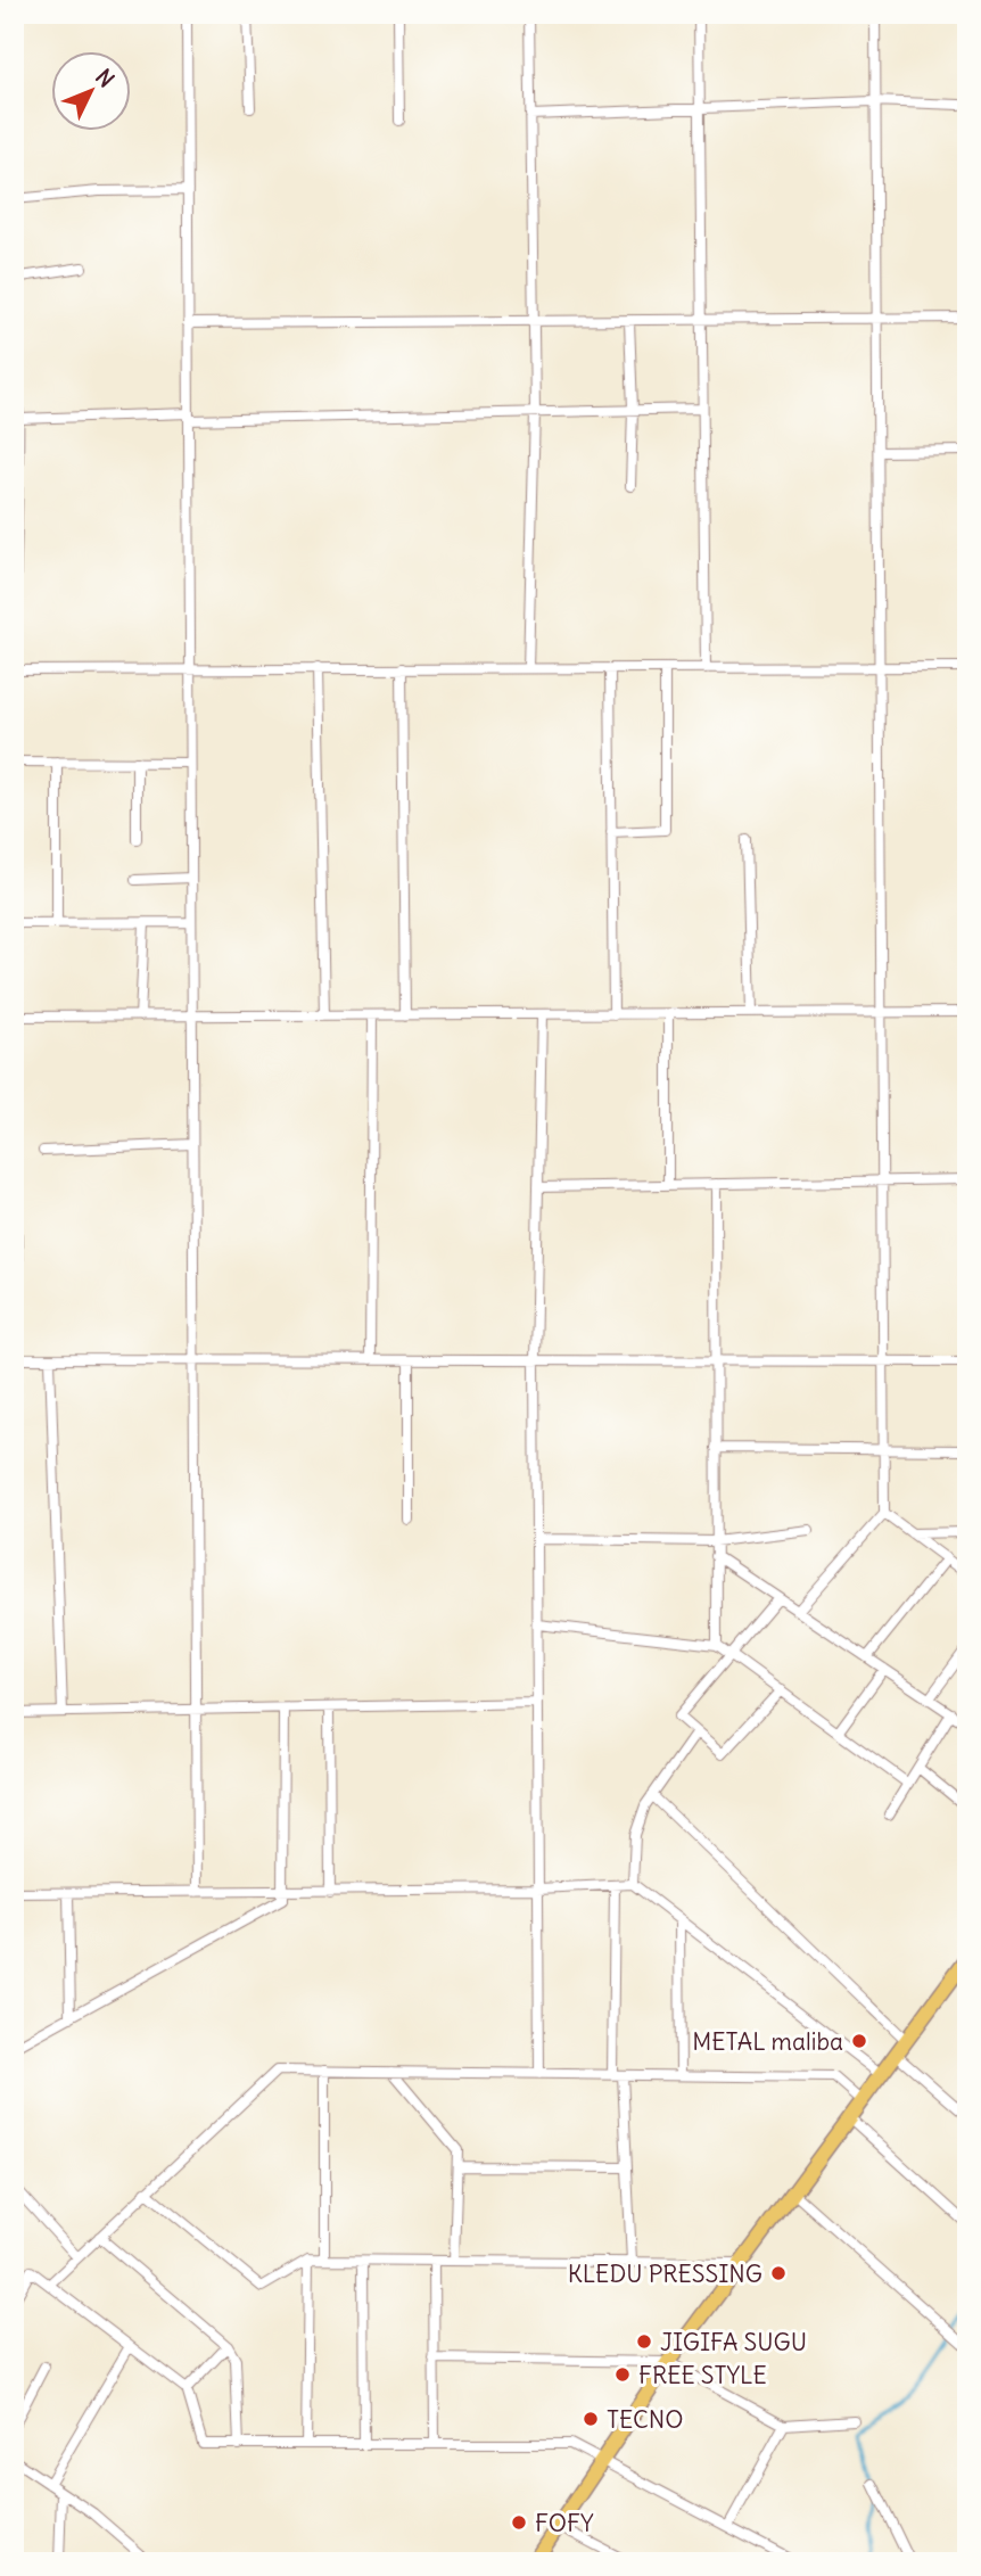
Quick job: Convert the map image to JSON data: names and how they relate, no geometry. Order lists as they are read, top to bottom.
{
  "places": [
    "METAL maliba",
    "KLEDU PRESSING",
    "JIGIFA SUGU",
    "FREE STYLE",
    "TECNO",
    "FOFY"
  ],
  "north": "top right"
}
